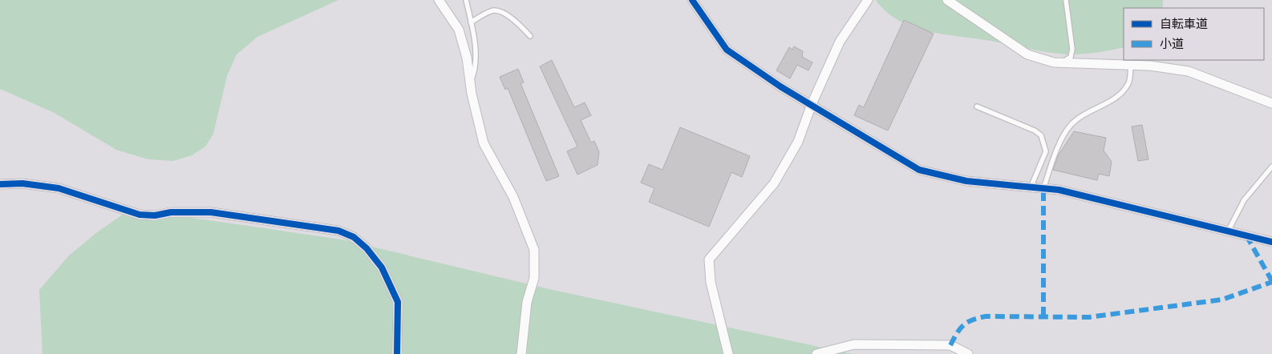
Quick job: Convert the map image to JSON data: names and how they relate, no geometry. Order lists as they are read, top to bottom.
{
  "legend": ["自転車道", "小道"]
}
